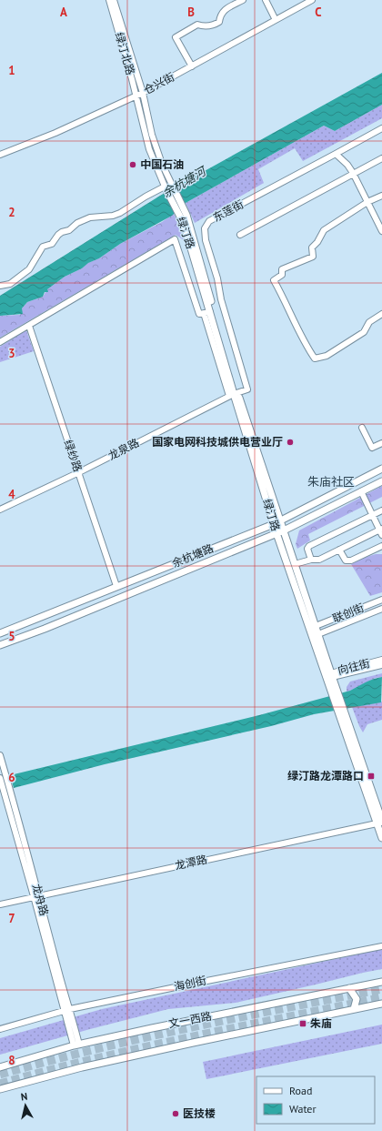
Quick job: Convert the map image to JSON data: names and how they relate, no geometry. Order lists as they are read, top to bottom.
{
  "streets": {
    "main road": ["绿汀路", "余杭塘路", "文一西路"],
    "street": [
      "绿汀北路",
      "仓兴街",
      "东莲街",
      "龙泉路",
      "绿纱路",
      "联创街",
      "向往街",
      "龙潭路",
      "龙舟路",
      "海创街"
    ]
  },
  "crossings": [
    ["绿汀北路", "仓兴街"],
    ["绿汀北路", "绿汀路"],
    ["东莲街", "龙泉路"],
    ["绿汀路", "龙泉路"],
    ["绿汀路", "余杭塘路"],
    ["绿汀路", "联创街"],
    ["绿汀路", "向往街"],
    ["绿汀路", "龙潭路"],
    ["龙泉路", "绿纱路"],
    ["绿纱路", "余杭塘路"],
    ["龙潭路", "龙舟路"],
    ["龙舟路", "海创街"],
    ["龙舟路", "文一西路"]
  ],
  "districts": ["朱庙社区"],
  "water": ["余杭塘河"],
  "places": {
    "other": ["中国石油", "国家电网科技城供电营业厅", "医技楼"],
    "transit": ["绿汀路龙潭路口", "朱庙"]
  },
  "legend": ["Road", "Water"],
  "north": "top",
  "grid": {
    "columns": ["A", "B", "C"],
    "rows": [
      "1",
      "2",
      "3",
      "4",
      "5",
      "6",
      "7",
      "8"
    ]
  }
}
